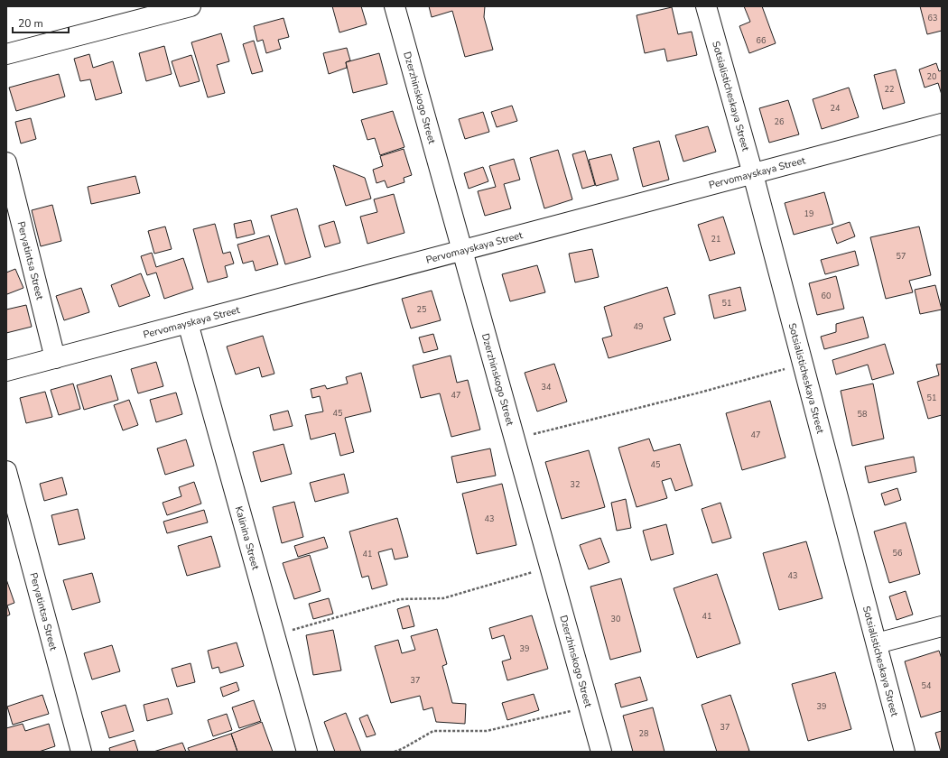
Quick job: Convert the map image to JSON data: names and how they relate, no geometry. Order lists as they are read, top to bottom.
{
  "streets": {
    "street": [
      "Sotsialisticheskaya Street",
      "Dzerzhinskogo Street",
      "Pervomayskaya Street",
      "Peryatintsa Street",
      "Kalinina Street"
    ]
  },
  "crossings": [
    ["Sotsialisticheskaya Street", "Pervomayskaya Street"],
    ["Dzerzhinskogo Street", "Pervomayskaya Street"],
    ["Pervomayskaya Street", "Peryatintsa Street"],
    ["Pervomayskaya Street", "Kalinina Street"]
  ],
  "house_numbers": [
    "63",
    "66",
    "20",
    "22",
    "24",
    "26",
    "19",
    "21",
    "57",
    "60",
    "51",
    "25",
    "49",
    "34",
    "47",
    "51",
    "45",
    "58",
    "47",
    "45",
    "32",
    "43",
    "56",
    "41",
    "43",
    "41",
    "30",
    "39",
    "37",
    "54",
    "39",
    "37",
    "28"
  ],
  "scale_bar": "20 m"
}
